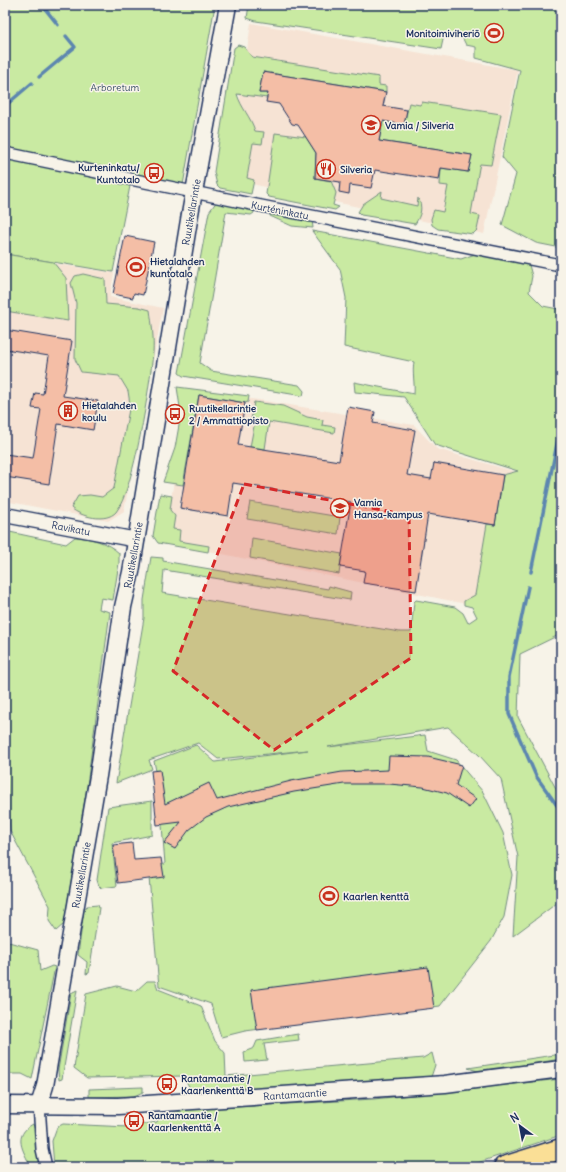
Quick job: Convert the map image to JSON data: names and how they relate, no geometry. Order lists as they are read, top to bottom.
{
  "streets": {
    "main road": ["Ruutikellarintie", "Rantamaantie"],
    "street": ["Kurténinkatu", "Ravikatu"]
  },
  "crossings": [
    ["Kurténinkatu", "Ruutikellarintie"],
    ["Ruutikellarintie", "Ravikatu"],
    ["Ruutikellarintie", "Rantamaantie"]
  ],
  "parks": ["Arboretum"],
  "places": {
    "sports": ["Monitoimiviheriö", "Hietalahden kuntotalo", "Kaarlen kenttä"],
    "school or university": ["Vamia / Silveria", "Vamia Hansa-kampus"],
    "restaurant": ["Silveria"],
    "bus stop": [
      "Kurteninkatu/ Kuntotalo",
      "Ruutikellarintie 2 / Ammattiopisto",
      "Rantamaantie / Kaarlenkenttä B",
      "Rantamaantie / Kaarlenkenttä A"
    ],
    "building": ["Hietalahden koulu"]
  },
  "north": "top left"
}
